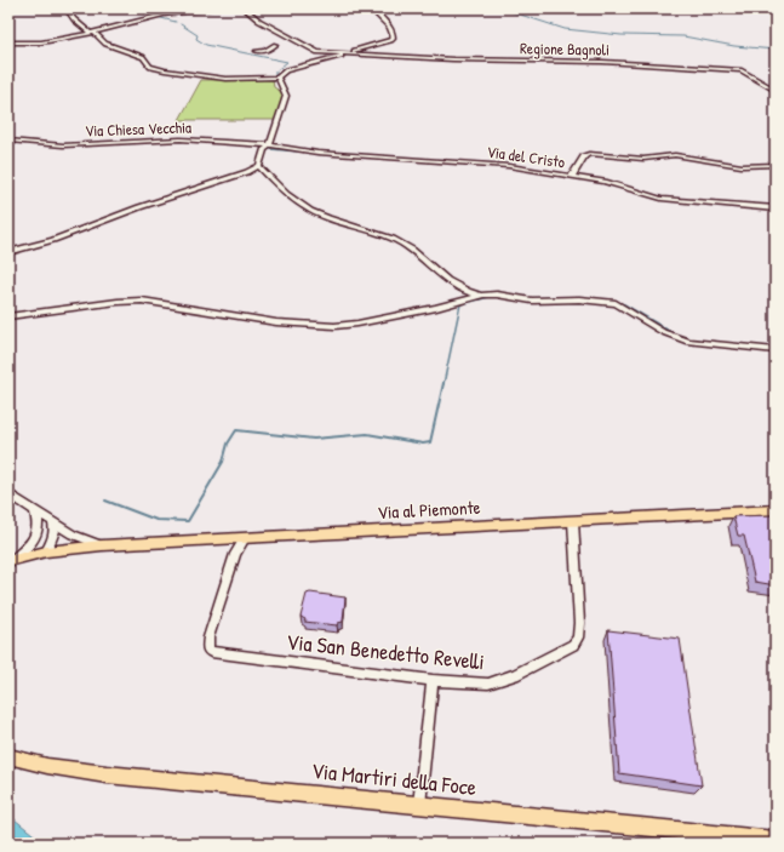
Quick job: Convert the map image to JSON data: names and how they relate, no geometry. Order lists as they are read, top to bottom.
{
  "streets": {
    "main road": ["Via al Piemonte", "Via Martiri della Foce"],
    "street": [
      "Regione Bagnoli",
      "Via Chiesa Vecchia",
      "Via del Cristo",
      "Via San Benedetto Revelli"
    ]
  },
  "crossings": [
    ["Via Chiesa Vecchia", "Via del Cristo"],
    ["Via al Piemonte", "Via San Benedetto Revelli"]
  ]
}
